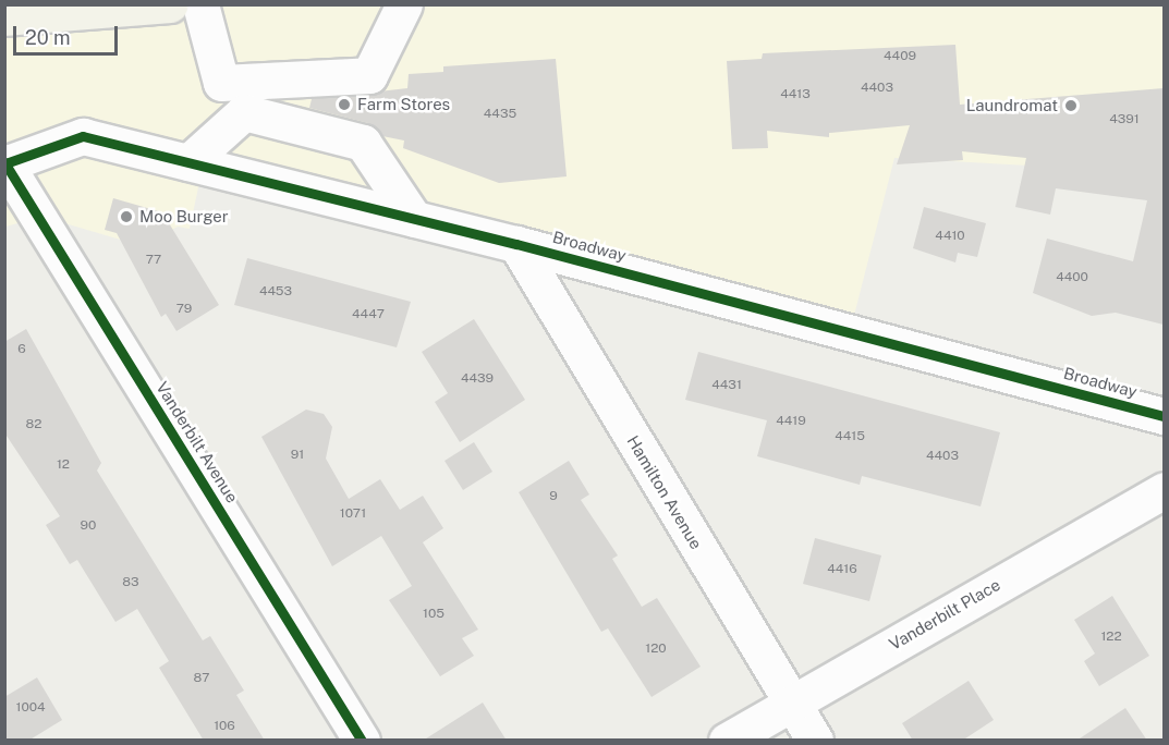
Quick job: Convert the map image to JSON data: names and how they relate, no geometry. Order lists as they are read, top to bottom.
{
  "streets": {
    "street": [
      "Broadway",
      "Vanderbilt Avenue",
      "Hamilton Avenue",
      "Vanderbilt Place"
    ]
  },
  "crossings": [
    ["Broadway", "Vanderbilt Avenue"],
    ["Broadway", "Hamilton Avenue"],
    ["Hamilton Avenue", "Vanderbilt Place"]
  ],
  "places": ["Farm Stores", "Laundromat", "Moo Burger"],
  "house_numbers": [
    "4409",
    "4403",
    "4413",
    "4435",
    "4391",
    "4410",
    "77",
    "4400",
    "4453",
    "79",
    "4447",
    "6",
    "4439",
    "4431",
    "4419",
    "82",
    "4415",
    "91",
    "4403",
    "12",
    "9",
    "1071",
    "90",
    "4416",
    "83",
    "105",
    "122",
    "120",
    "87",
    "1004",
    "106"
  ],
  "scale_bar": "20 m"
}
